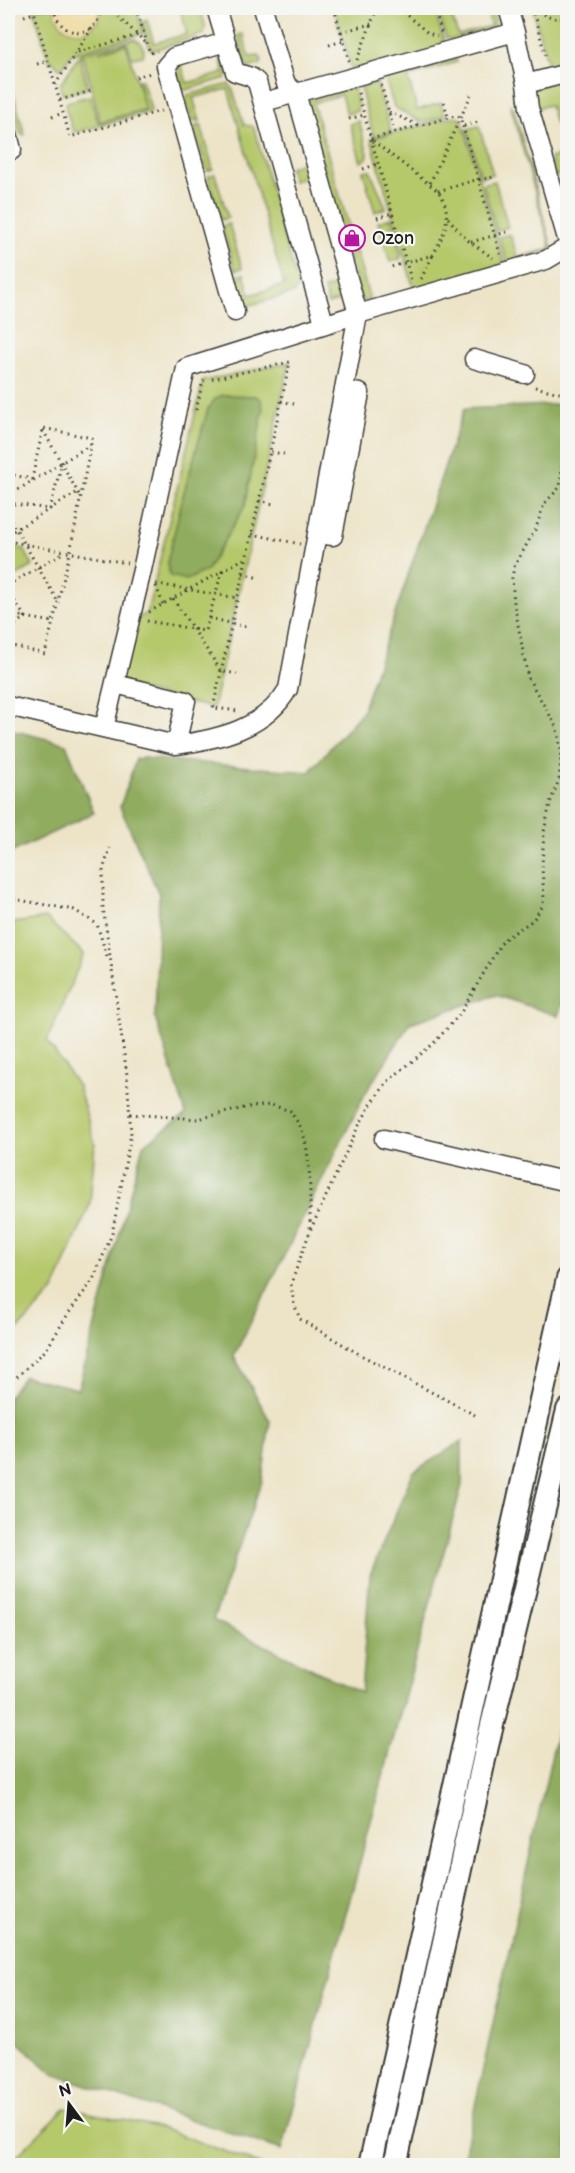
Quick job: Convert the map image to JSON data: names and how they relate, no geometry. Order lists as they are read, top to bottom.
{
  "places": {
    "shop": ["Ozon"]
  },
  "north": "top"
}
